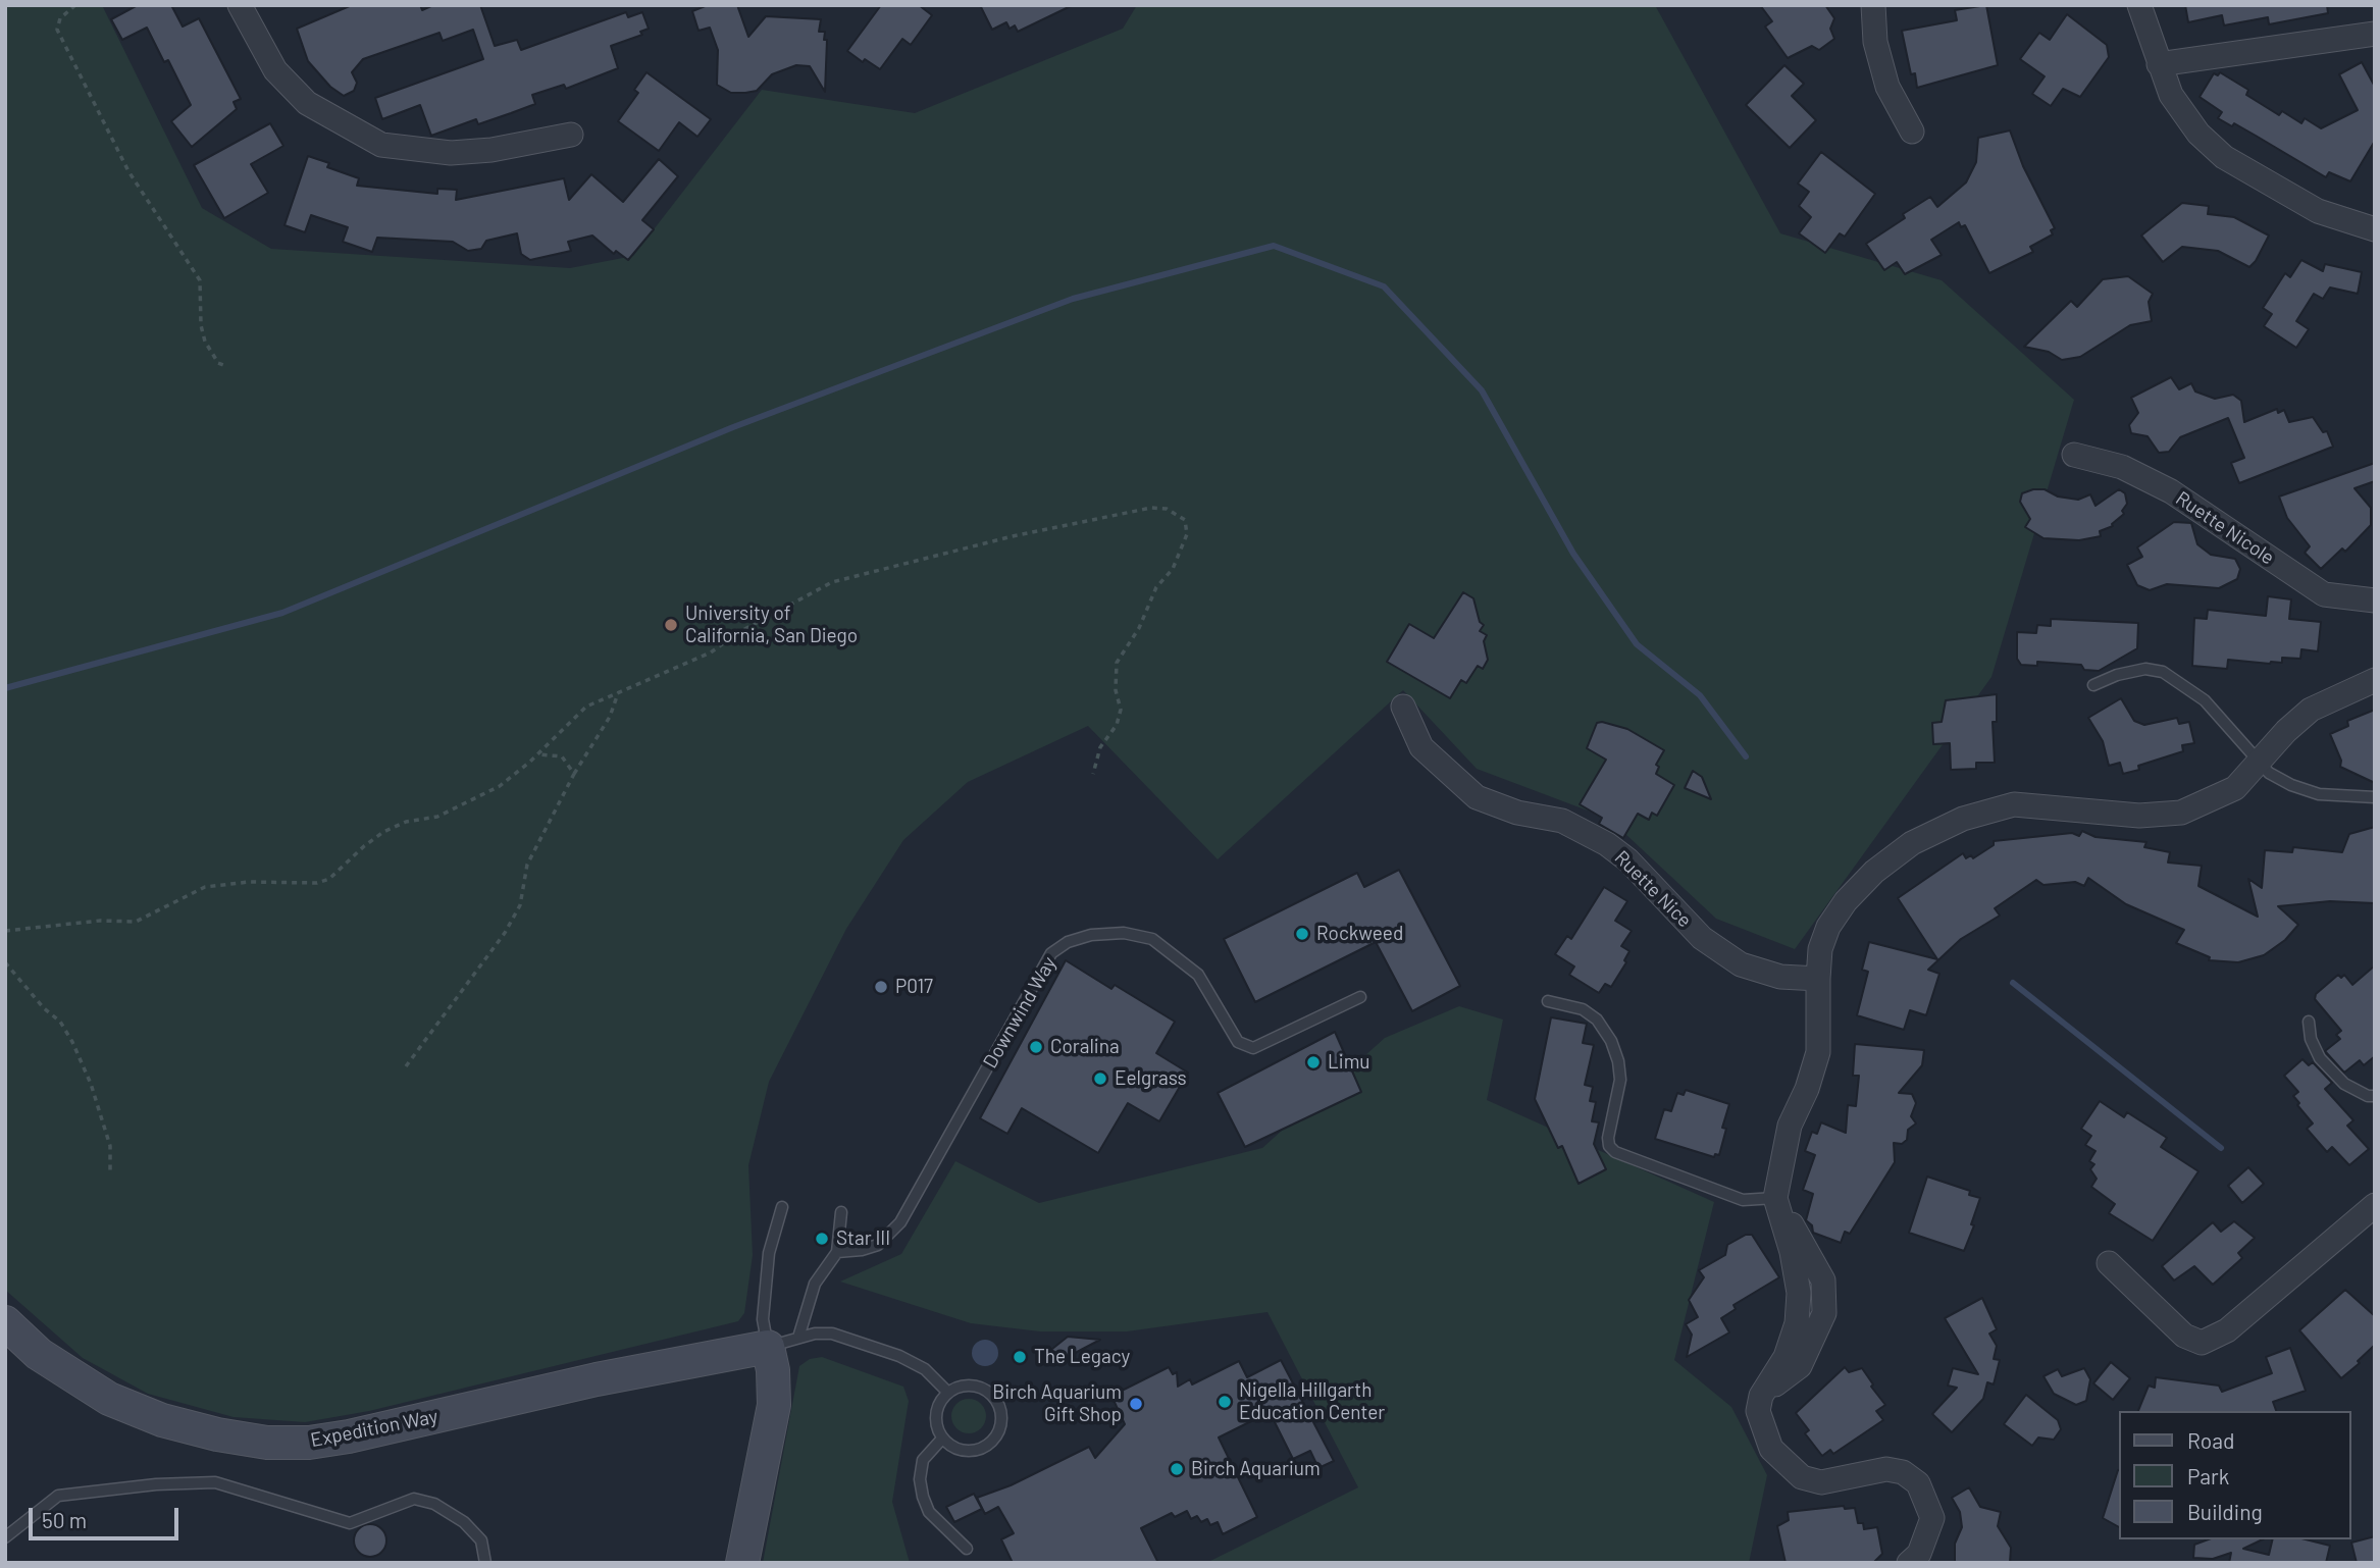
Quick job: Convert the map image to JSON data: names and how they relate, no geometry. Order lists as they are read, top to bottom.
{
  "streets": {
    "street": ["Ruette Nicole", "Ruette Nice", "Expedition Way"],
    "lane": ["Downwind Way"]
  },
  "places": [
    "University of California, San Diego",
    "Rockweed",
    "P017",
    "Coralina",
    "Limu",
    "Eelgrass",
    "Star III",
    "The Legacy",
    "Nigella Hillgarth Education Center",
    "Birch Aquarium Gift Shop",
    "Birch Aquarium"
  ],
  "legend": ["Road", "Park", "Building"],
  "scale_bar": "50 m"
}
